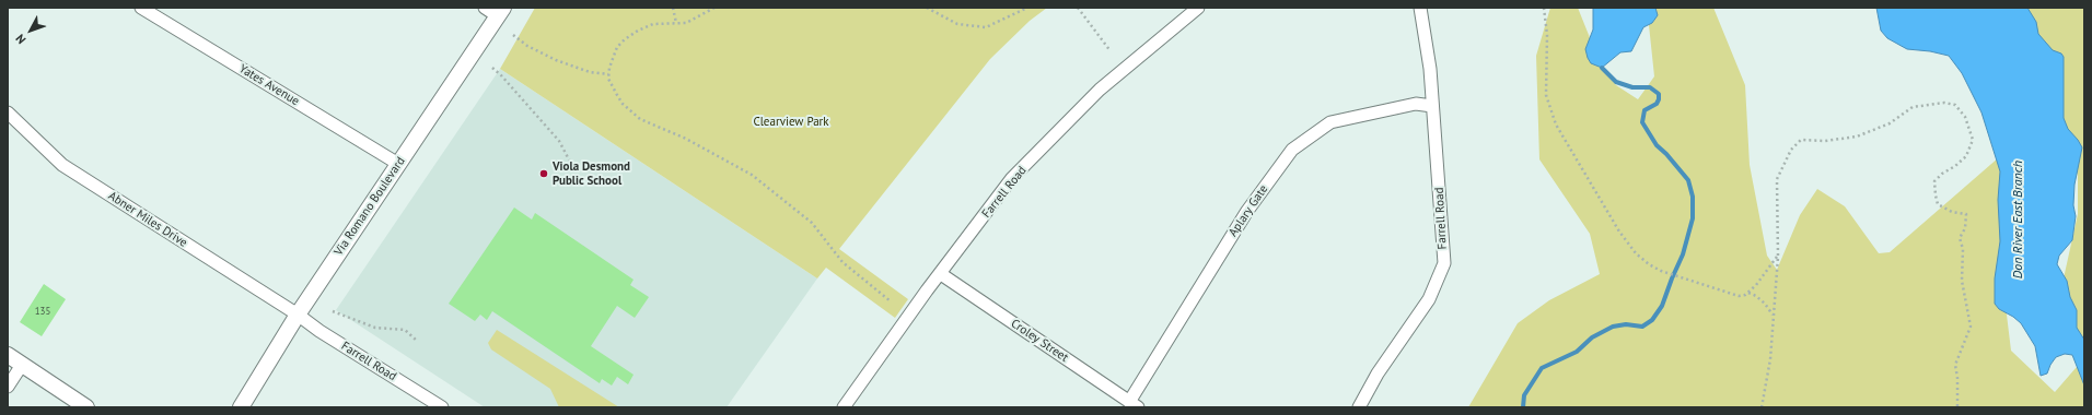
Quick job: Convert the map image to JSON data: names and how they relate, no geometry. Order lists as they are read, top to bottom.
{
  "streets": {
    "street": [
      "Yates Avenue",
      "Farrell Road",
      "Via Romano Boulevard",
      "Aplary Gate",
      "Abner Miles Drive",
      "Croley Street"
    ]
  },
  "crossings": [
    ["Yates Avenue", "Via Romano Boulevard"],
    ["Farrell Road", "Via Romano Boulevard"],
    ["Farrell Road", "Aplary Gate"],
    ["Farrell Road", "Abner Miles Drive"],
    ["Farrell Road", "Croley Street"],
    ["Via Romano Boulevard", "Abner Miles Drive"],
    ["Aplary Gate", "Croley Street"]
  ],
  "water": ["Don River East Branch"],
  "parks": ["Clearview Park"],
  "places": ["Viola Desmond Public School"],
  "house_numbers": ["135"],
  "north": "bottom left"
}
